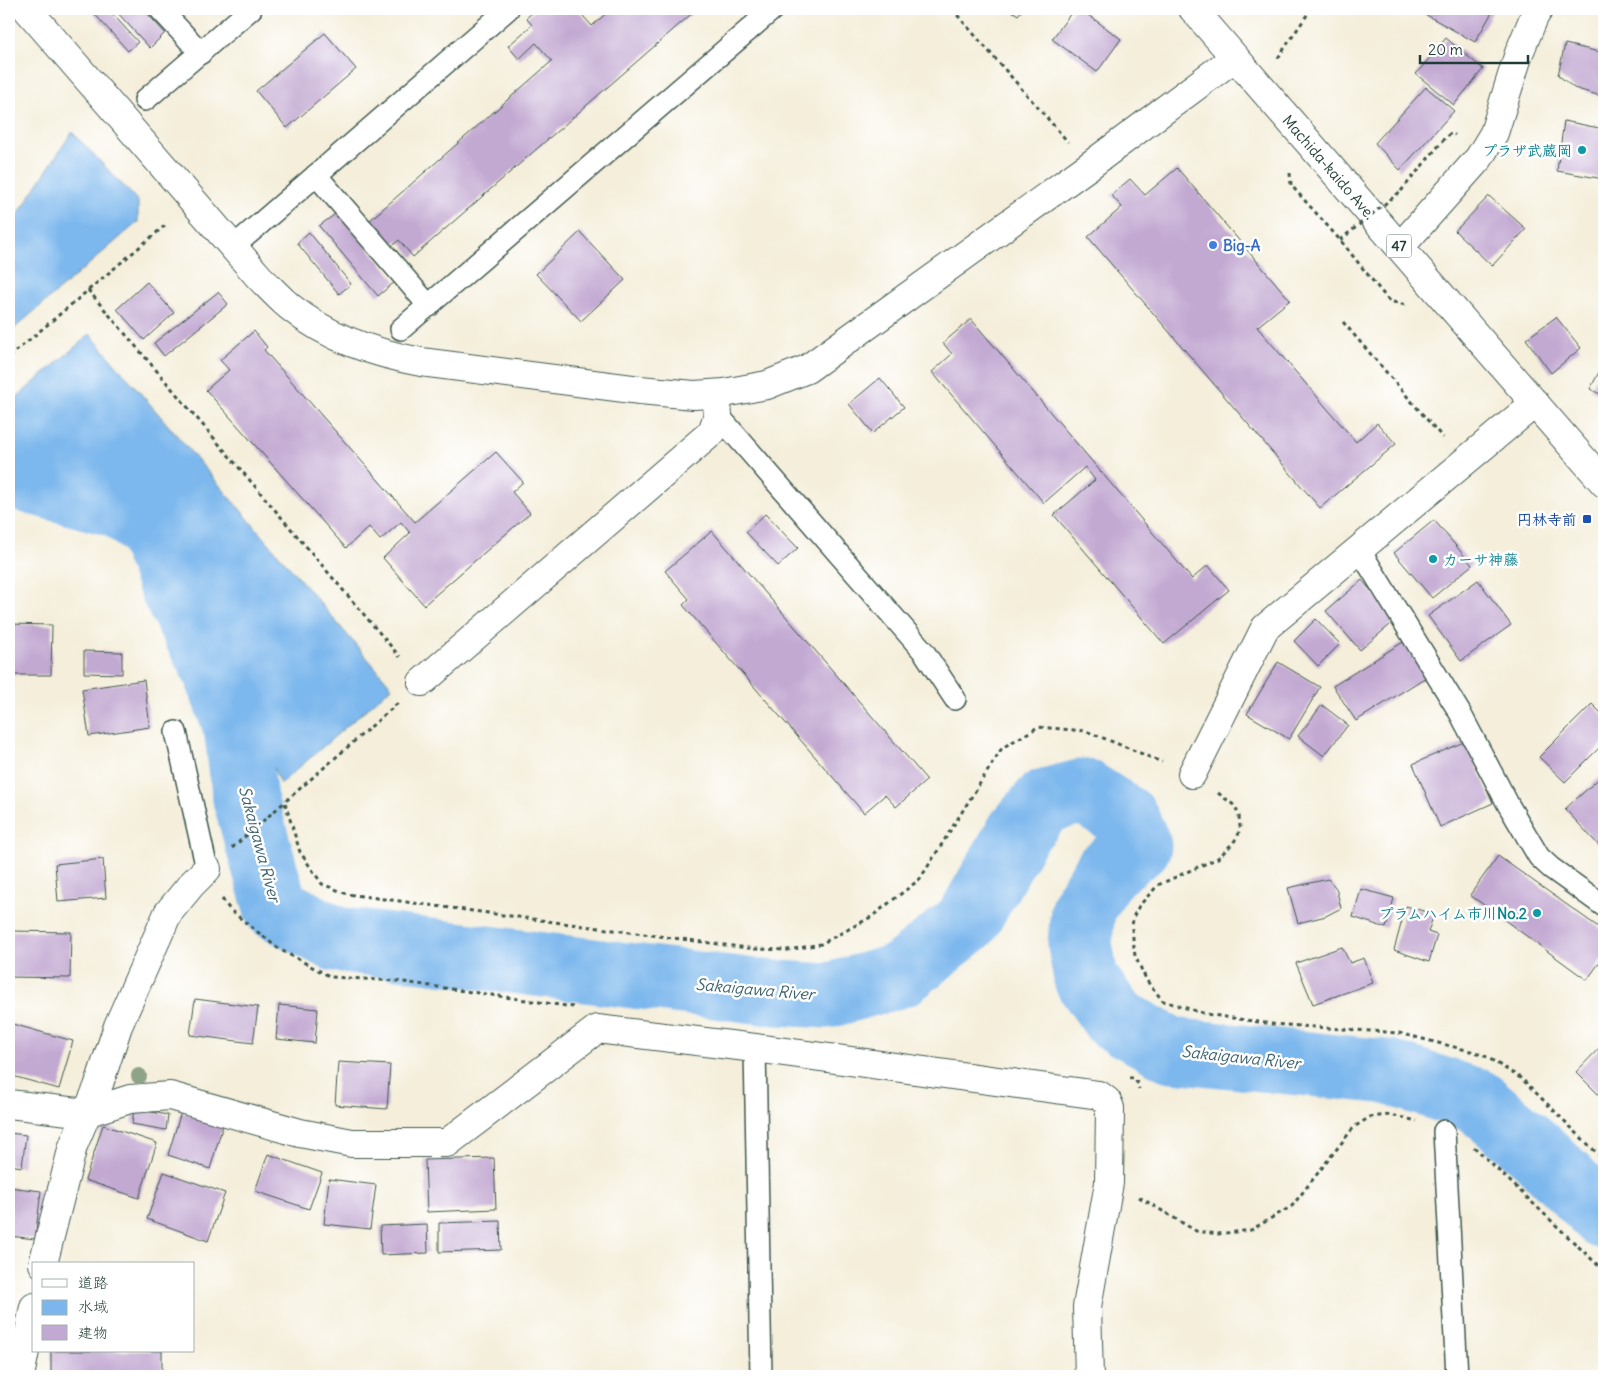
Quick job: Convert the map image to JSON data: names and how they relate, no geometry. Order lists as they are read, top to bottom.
{
  "streets": {
    "street": ["Machida-kaido Ave.", "47"]
  },
  "water": ["Sakaigawa River"],
  "places": {
    "other": [
      "プラザ武蔵岡",
      "Big-A",
      "カーサ神藤",
      "プラムハイム市川No.2"
    ],
    "transit": ["円林寺前"]
  },
  "legend": ["道路", "水域", "建物"],
  "scale_bar": "20 m"
}
